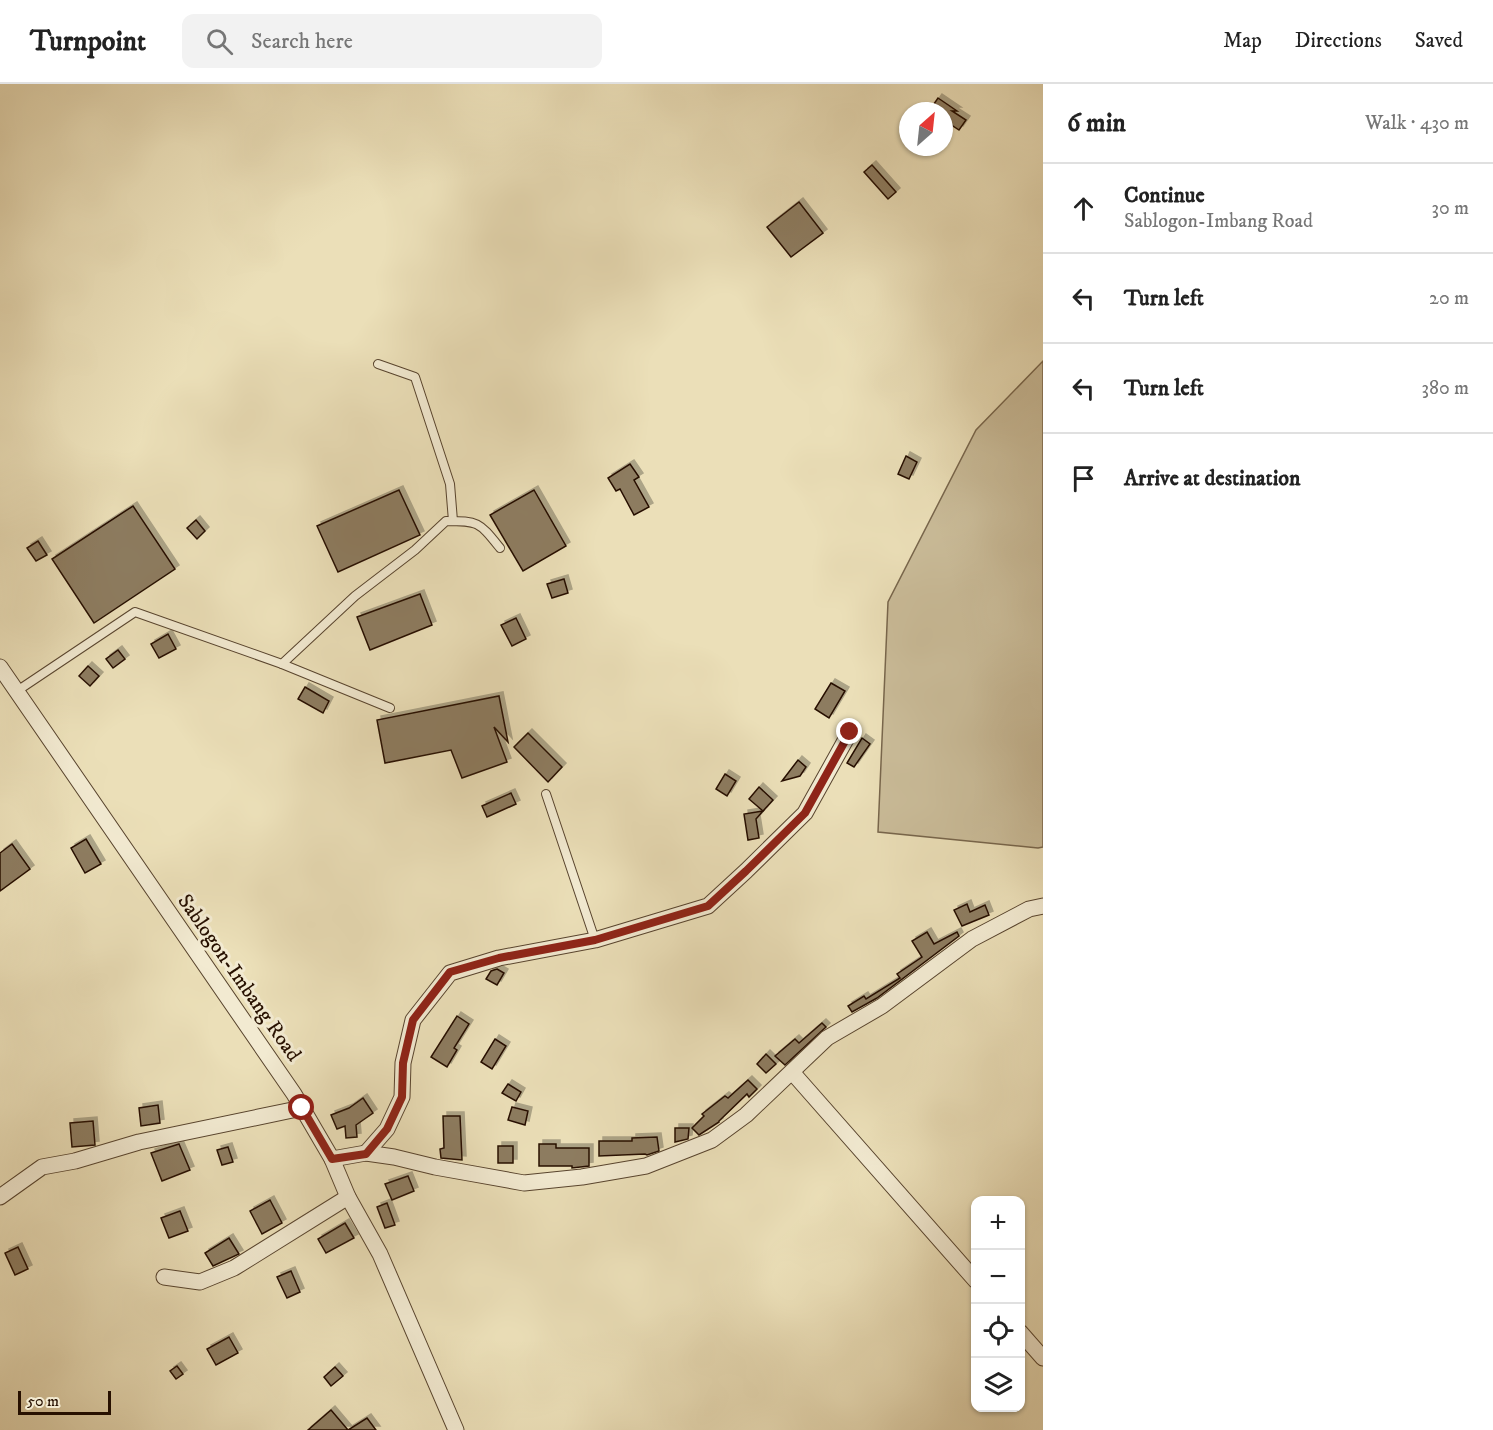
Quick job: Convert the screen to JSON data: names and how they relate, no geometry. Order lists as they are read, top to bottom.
{
  "streets": {
    "street": ["Sablogon-Imbang Road"]
  },
  "scale_bar": "50 m",
  "north": "top right",
  "page": {
    "header": "Turnpoint",
    "search": "Search here",
    "nav": ["Map", "Directions", "Saved"],
    "heading": ["6 min", "Walk · 430 m"],
    "list": [
      ["Continue", "Sablogon-Imbang Road", "30 m"],
      ["Turn left", "20 m"],
      ["Turn left", "380 m"],
      "Arrive at destination"
    ],
    "map_buttons": ["+", "−"],
    "scale": "50 m"
  }
}
